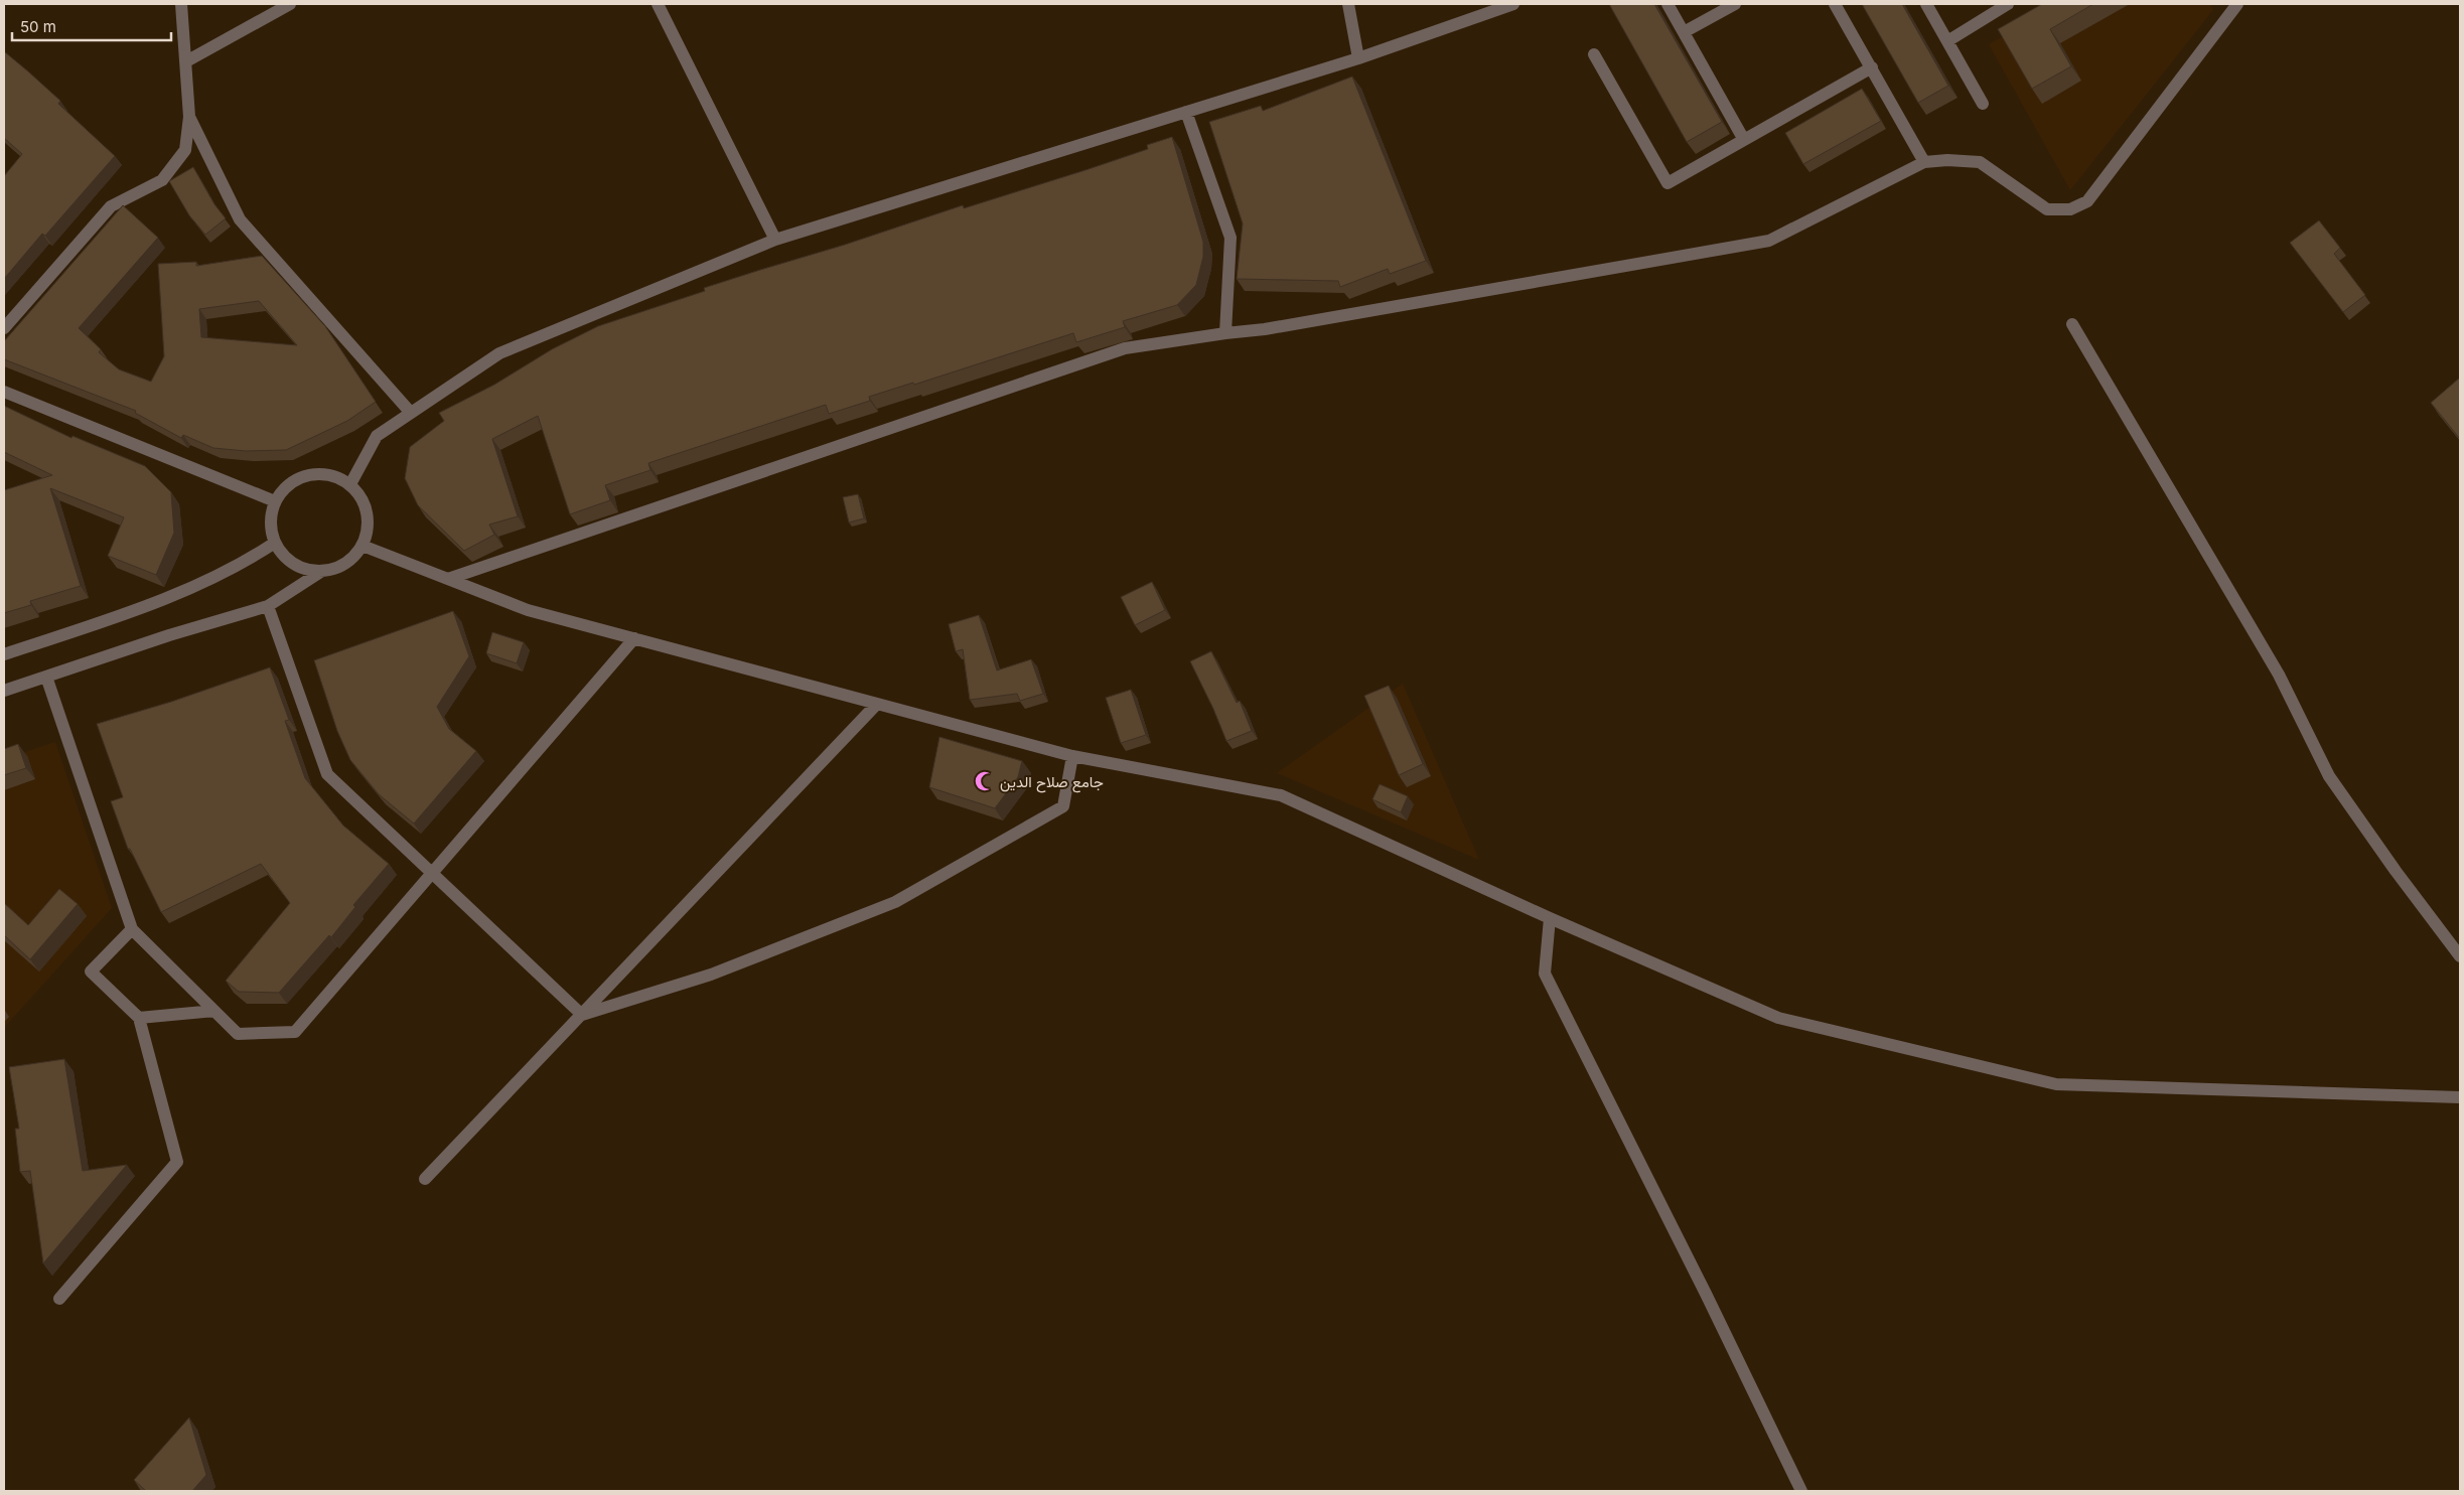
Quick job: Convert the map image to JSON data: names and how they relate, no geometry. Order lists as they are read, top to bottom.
{
  "places": {
    "mosque": ["جامع صلاح الدين"]
  },
  "scale_bar": "50 m"
}
